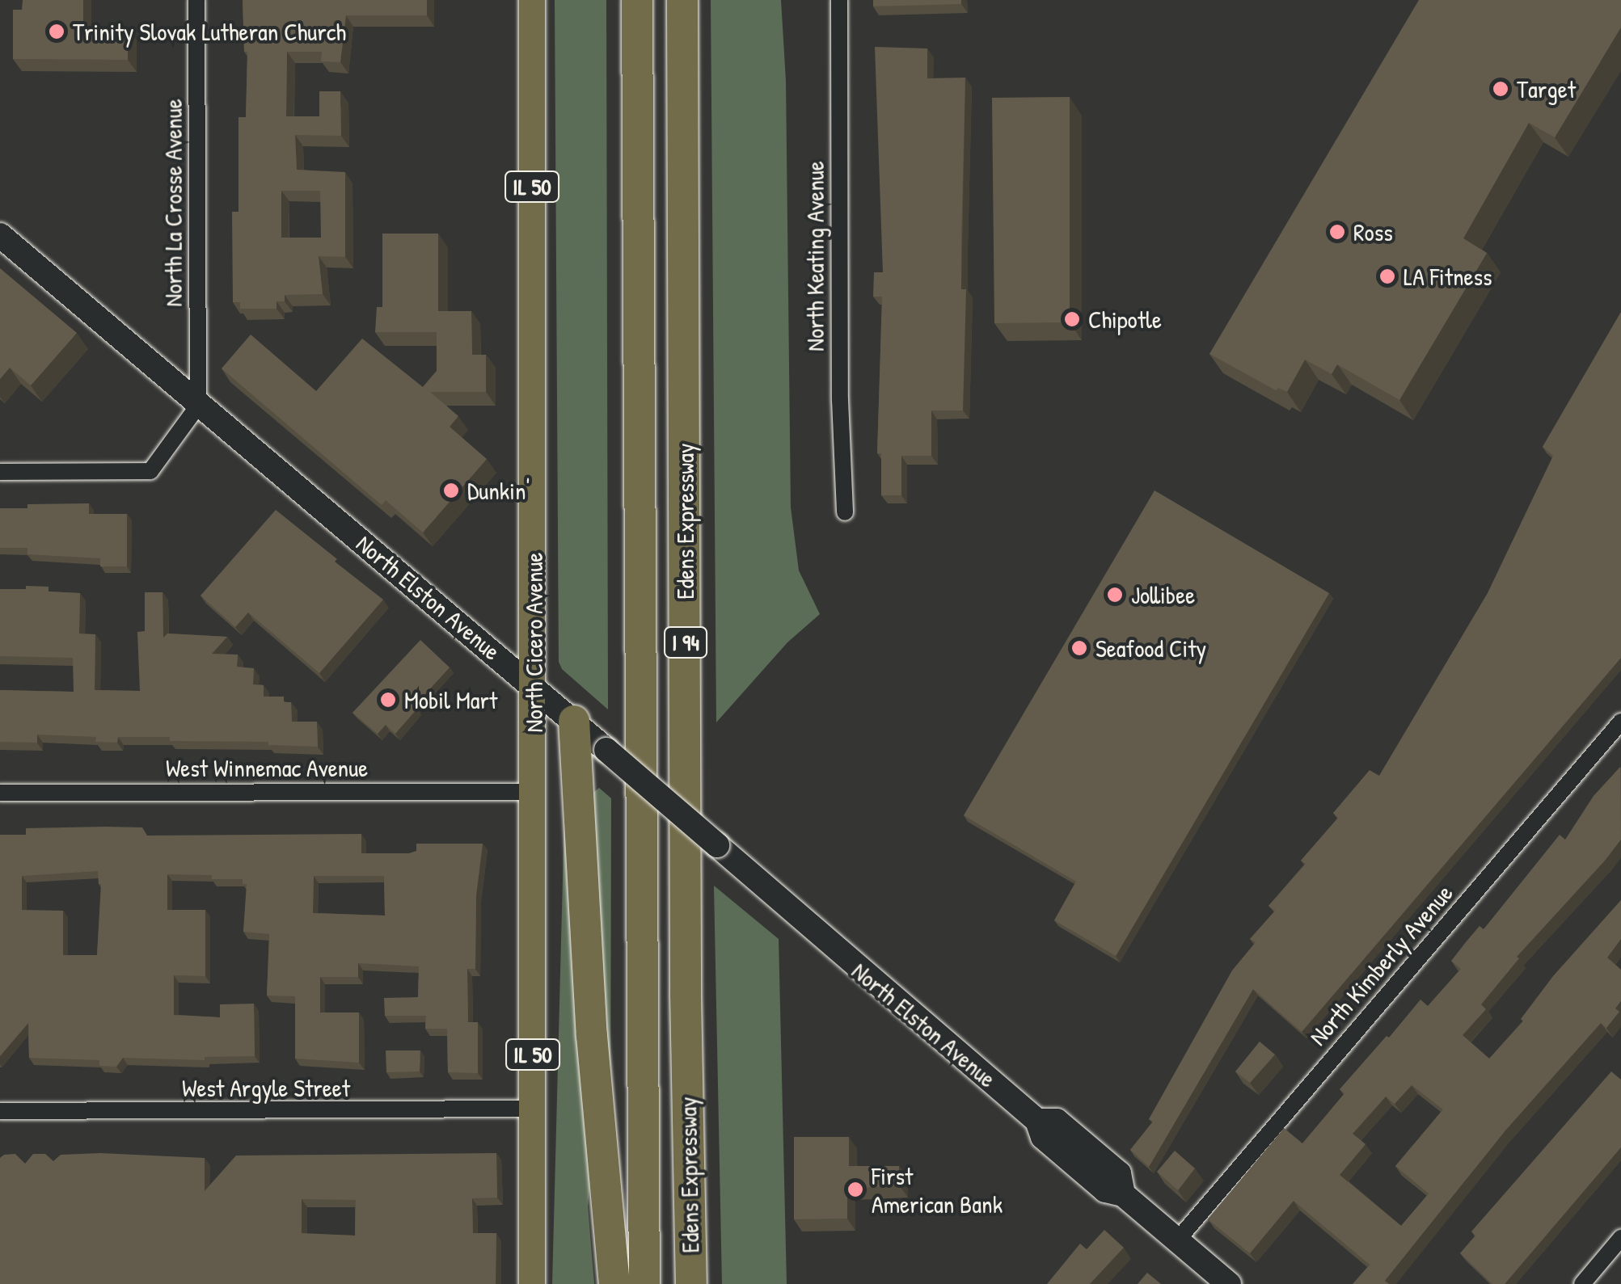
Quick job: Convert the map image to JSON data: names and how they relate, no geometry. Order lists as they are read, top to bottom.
{
  "streets": {
    "highway": ["Edens Expressway", "I 94"],
    "main road": ["IL 50", "North Elston Avenue", "North Cicero Avenue"],
    "street": [
      "North La Crosse Avenue",
      "North Keating Avenue",
      "West Winnemac Avenue",
      "North Kimberly Avenue",
      "West Argyle Street"
    ]
  },
  "crossings": [
    ["North La Crosse Avenue", "North Elston Avenue"],
    ["North Elston Avenue", "North Cicero Avenue"],
    ["North Elston Avenue", "North Kimberly Avenue"],
    ["North Cicero Avenue", "West Winnemac Avenue"],
    ["North Cicero Avenue", "West Argyle Street"]
  ],
  "places": [
    "Trinity Slovak Lutheran Church",
    "Target",
    "Ross",
    "LA Fitness",
    "Chipotle",
    "Dunkin'",
    "Jollibee",
    "Seafood City",
    "Mobil Mart",
    "First American Bank"
  ]
}
